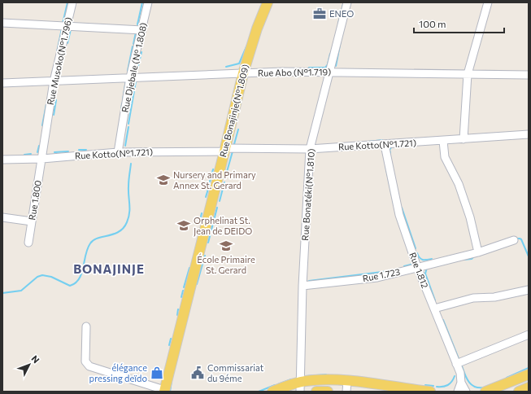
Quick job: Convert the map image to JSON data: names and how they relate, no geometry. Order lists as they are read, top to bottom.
{
  "streets": {
    "main road": ["Rue Bonajinje(N°1.809)"],
    "street": [
      "Rue Musoko(N°1.796)",
      "Rue Djebale (N° 1.808)",
      "Rue Abo (N°1.719)",
      "Rue Kotto(N°1.721)",
      "Rue Bonatéki(N°1.810)",
      "Rue 1.800",
      "Rue 1.812",
      "Rue 1.723"
    ]
  },
  "crossings": [
    ["Rue Musoko(N°1.796)", "Rue Abo (N°1.719)"],
    ["Rue Musoko(N°1.796)", "Rue Kotto(N°1.721)"],
    ["Rue Musoko(N°1.796)", "Rue 1.800"],
    ["Rue Djebale (N° 1.808)", "Rue Abo (N°1.719)"],
    ["Rue Djebale (N° 1.808)", "Rue Kotto(N°1.721)"],
    ["Rue Abo (N°1.719)", "Rue Bonajinje(N°1.809)"],
    ["Rue Abo (N°1.719)", "Rue Bonatéki(N°1.810)"],
    ["Rue Bonajinje(N°1.809)", "Rue Kotto(N°1.721)"],
    ["Rue Kotto(N°1.721)", "Rue Bonatéki(N°1.810)"],
    ["Rue Kotto(N°1.721)", "Rue 1.800"],
    ["Rue Kotto(N°1.721)", "Rue 1.812"],
    ["Rue Bonatéki(N°1.810)", "Rue 1.723"],
    ["Rue 1.812", "Rue 1.723"]
  ],
  "districts": ["BONAJINJE"],
  "places": {
    "office": ["ENEO"],
    "school or university": ["Nursery and Primary Annex St. Gerard", "Orphelinat St. Jean de DEIDO", "École Primaire St. Gerard"],
    "shop": ["élégance pressing deïdo"],
    "public building": ["Commissariat du 9éme"]
  },
  "scale_bar": "100 m",
  "north": "top right"
}
